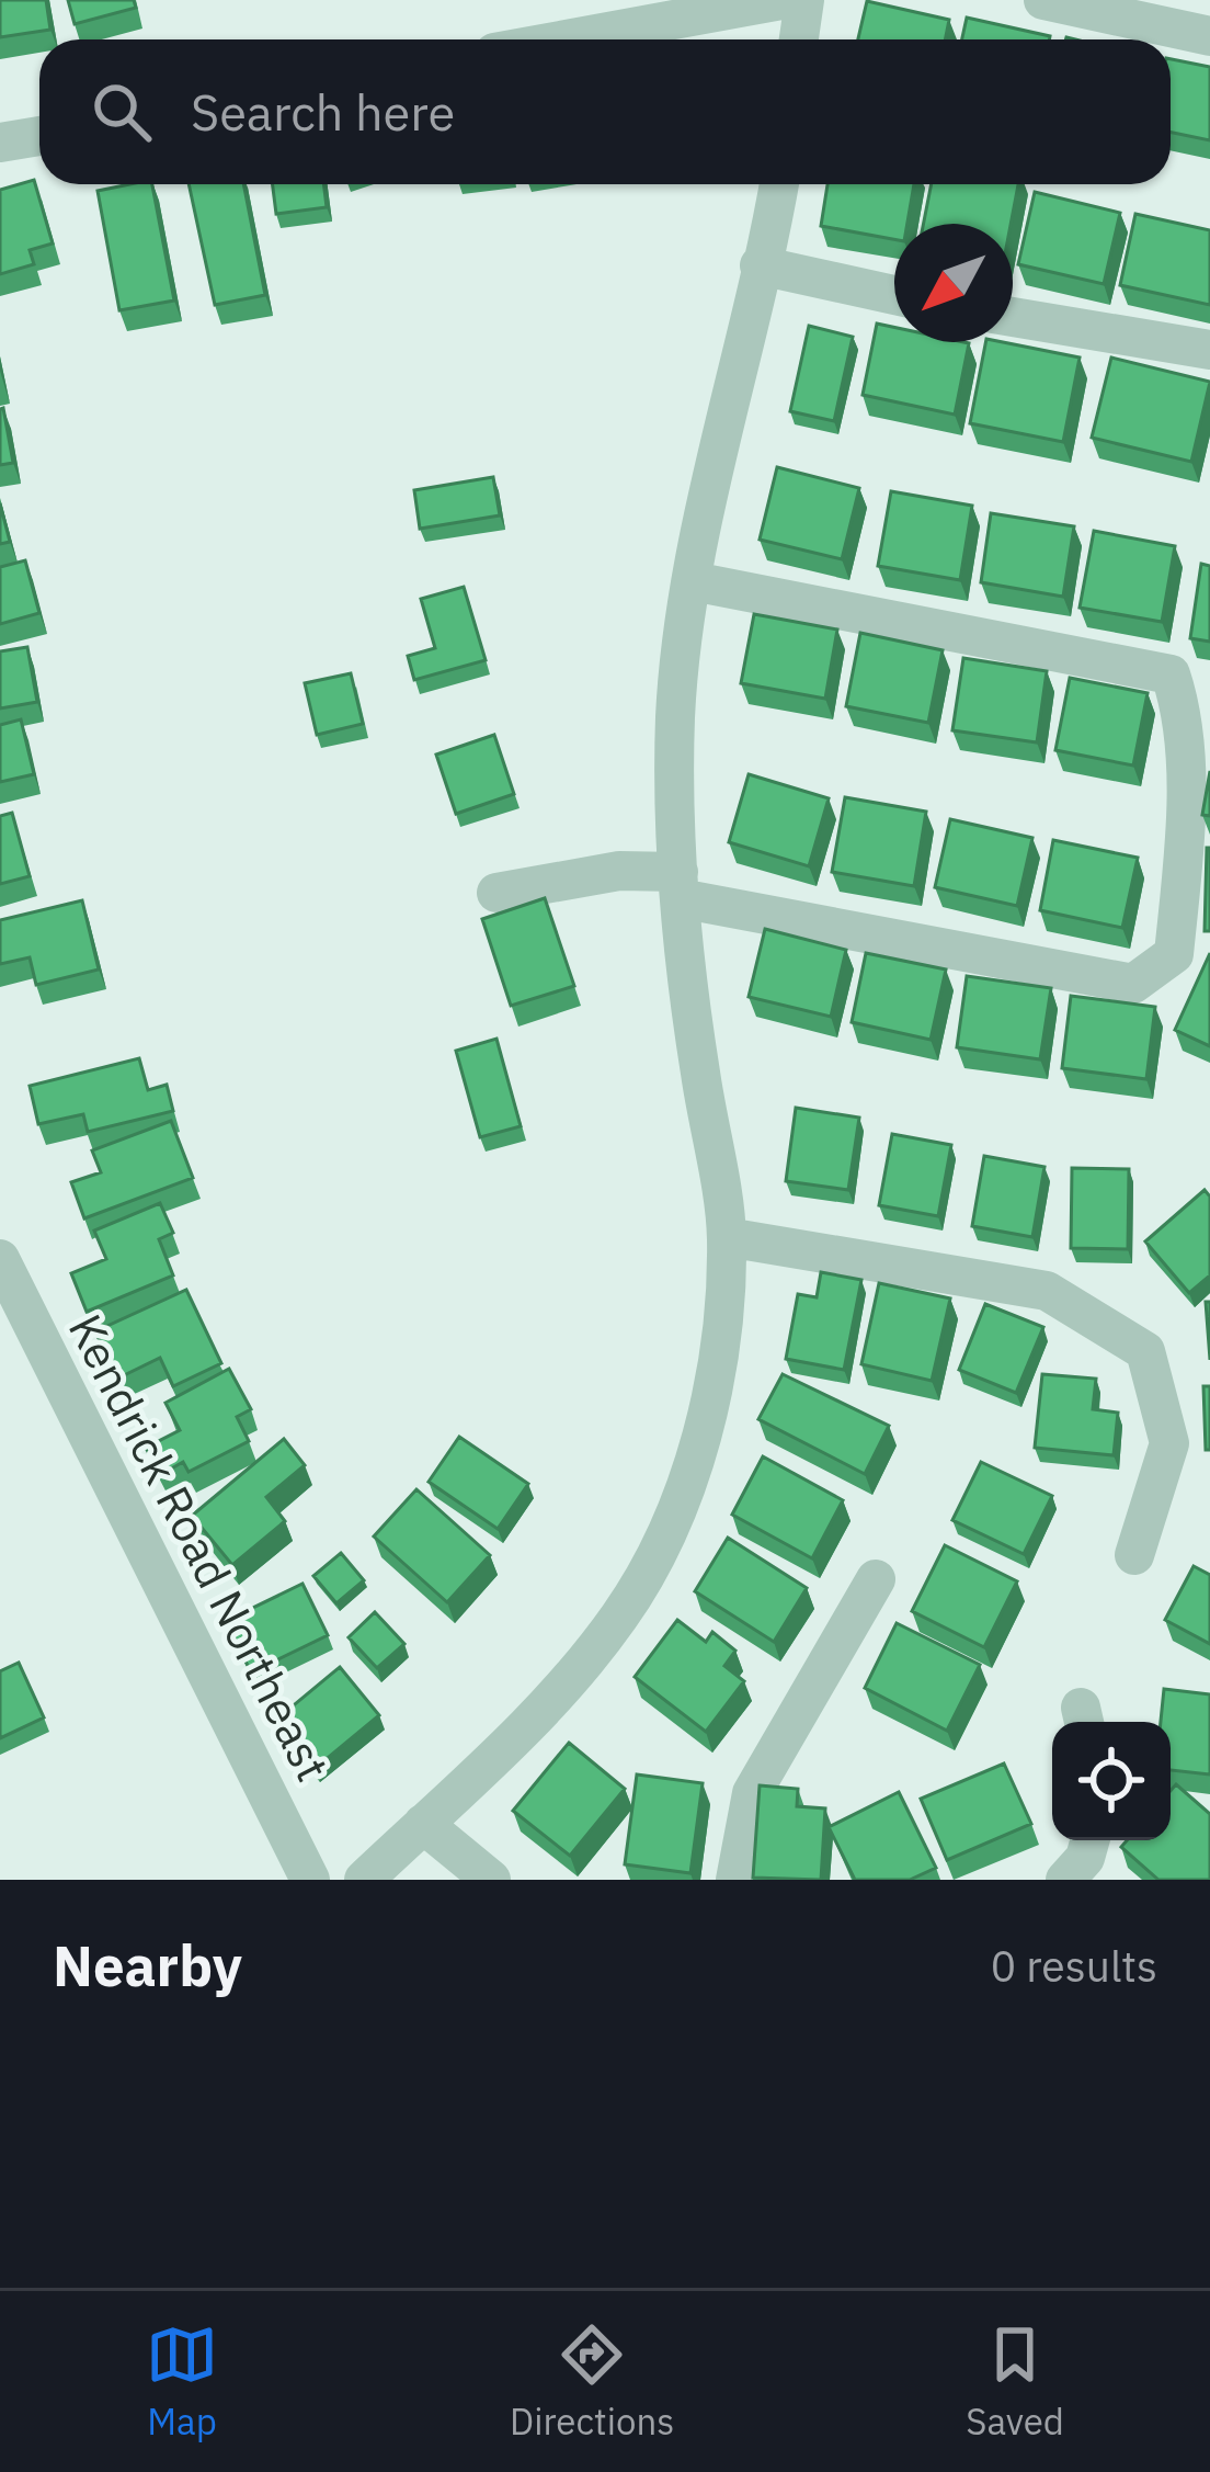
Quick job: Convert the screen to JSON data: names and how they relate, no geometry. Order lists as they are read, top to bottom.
{
  "streets": {
    "street": ["Kendrick Road Northeast"]
  },
  "north": "bottom left",
  "page": {
    "search": "Search here",
    "heading": ["Nearby", "0 results"],
    "nav": ["Map", "Directions", "Saved"]
  }
}
